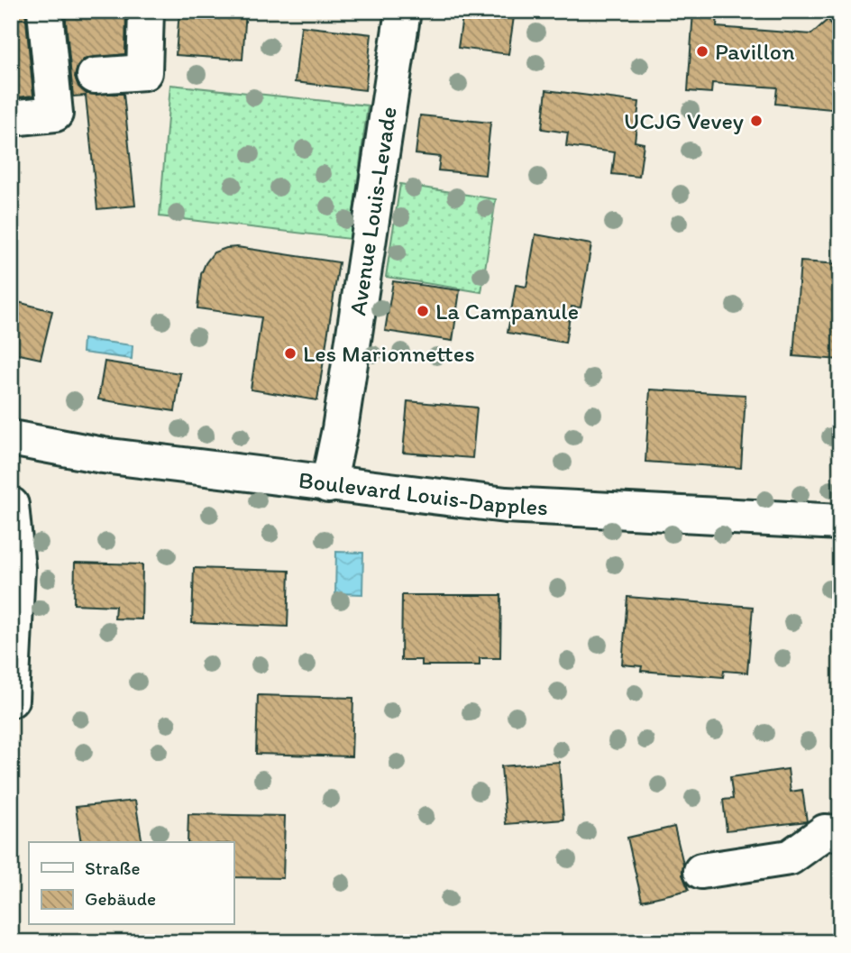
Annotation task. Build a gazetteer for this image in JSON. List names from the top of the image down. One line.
{"streets":{"street":["Avenue Louis-Levade","Boulevard Louis-Dapples"]},"crossings":[["Avenue Louis-Levade","Boulevard Louis-Dapples"]],"places":["Pavillon","UCJG Vevey","La Campanule","Les Marionnettes"],"legend":["Straße","Gebäude"]}
